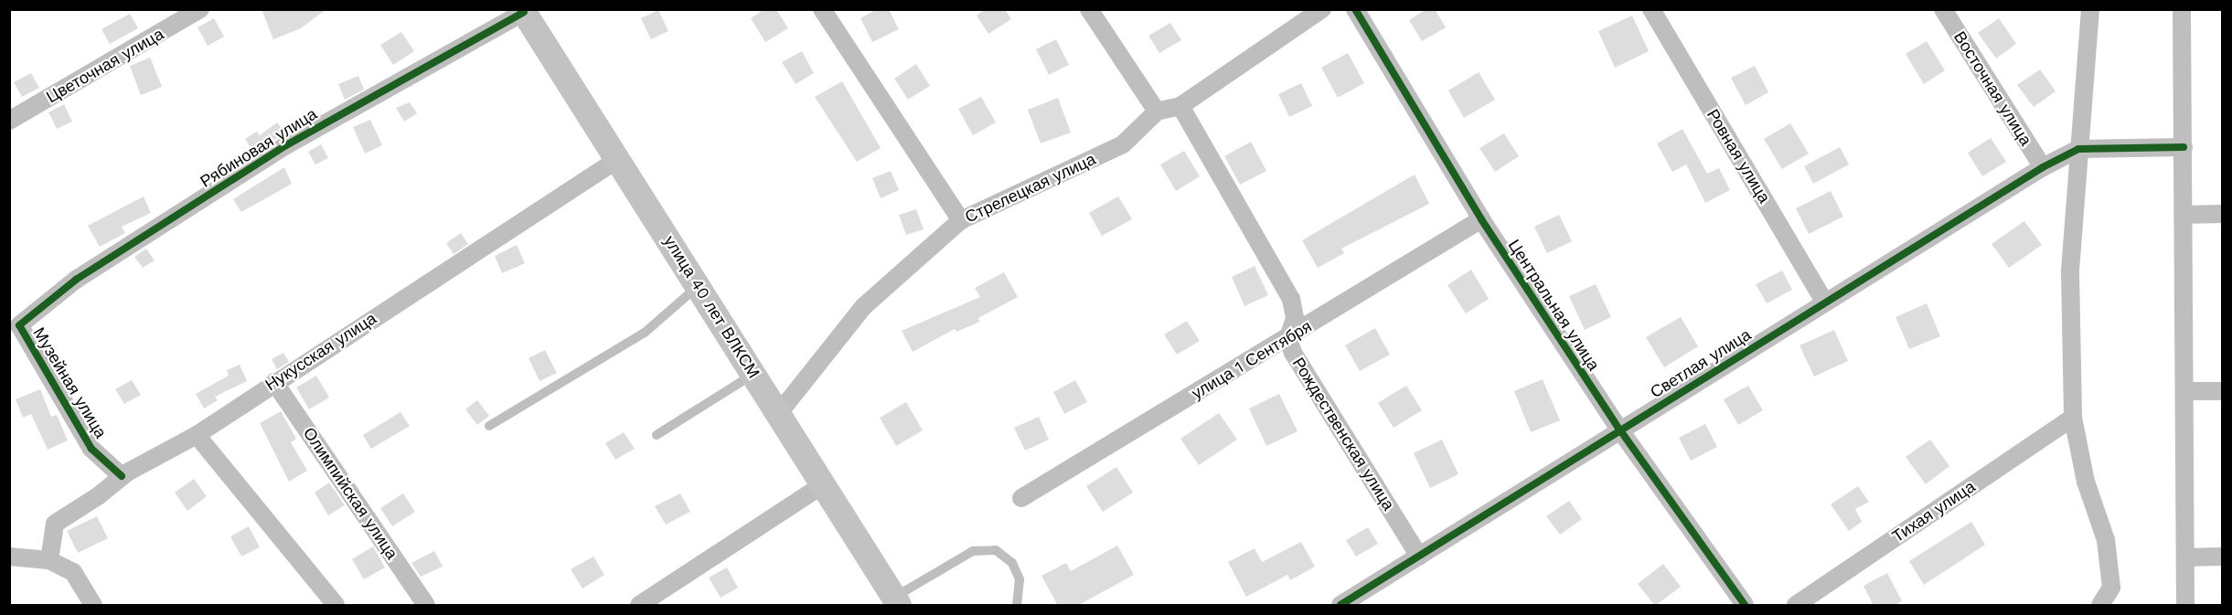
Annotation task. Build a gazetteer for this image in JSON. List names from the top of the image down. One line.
{"streets":{"street":["Цветочная улица","Восточная улица","Рябиновая улица","Ровная улица","Стрелецкая улица","Центральная улица","улица 40 лет ВЛКСМ","Нукусская улица","улица 1 Сентября","Светлая улица","Музейная улица","Рождественская улица","Олимпийская улица","Тихая улица"]},"crossings":[["Восточная улица","Светлая улица"],["Рябиновая улица","улица 40 лет ВЛКСМ"],["Рябиновая улица","Музейная улица"],["Ровная улица","Светлая улица"],["Стрелецкая улица","улица 40 лет ВЛКСМ"],["Центральная улица","улица 1 Сентября"],["Центральная улица","Светлая улица"],["улица 40 лет ВЛКСМ","Нукусская улица"],["Нукусская улица","Музейная улица"],["Нукусская улица","Олимпийская улица"],["улица 1 Сентября","Рождественская улица"],["Светлая улица","Рождественская улица"]]}
